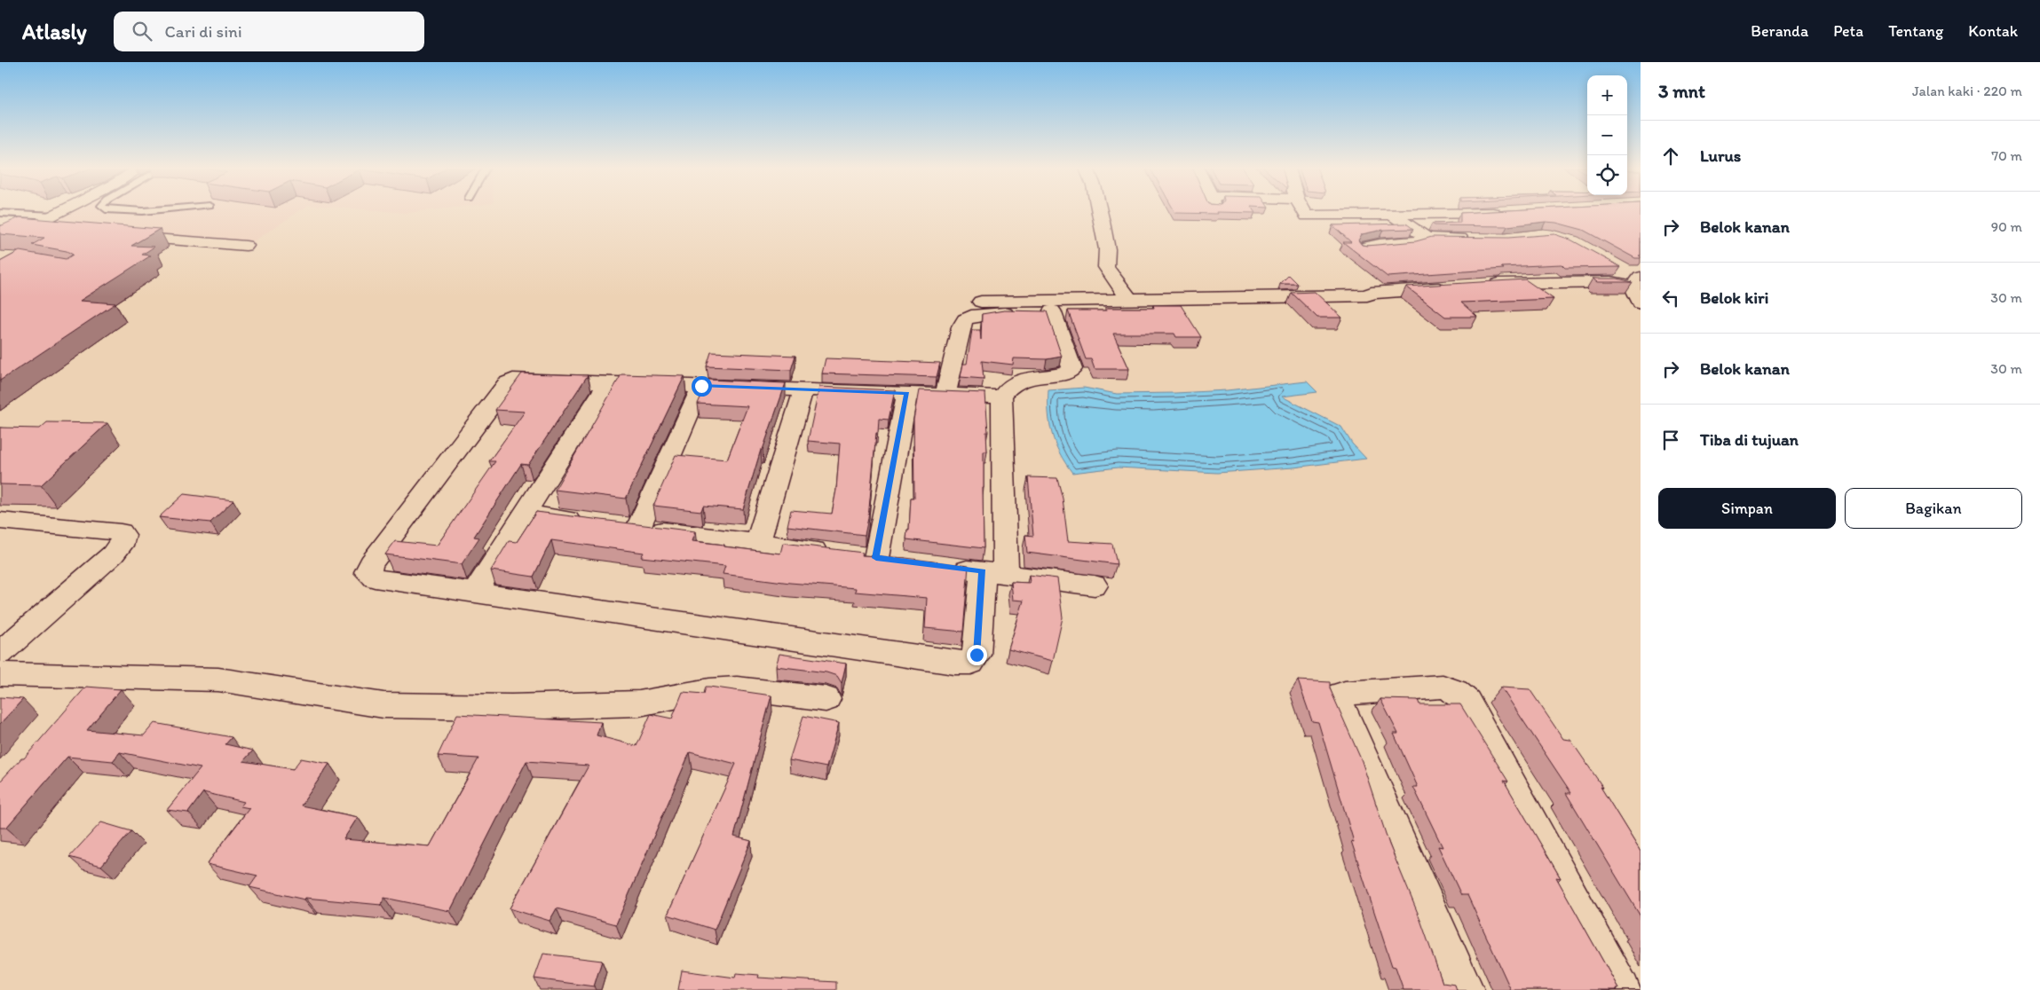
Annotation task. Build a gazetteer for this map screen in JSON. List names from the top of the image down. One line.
{"page":{"header":"Atlasly","search":"Cari di sini","nav":["Beranda","Peta","Tentang","Kontak"],"heading":["3 mnt","Jalan kaki · 220 m"],"map_buttons":["+","−"],"list":[["Lurus","70 m"],["Belok kanan","90 m"],["Belok kiri","30 m"],["Belok kanan","30 m"],"Tiba di tujuan"],"buttons":["Simpan","Bagikan"]}}
